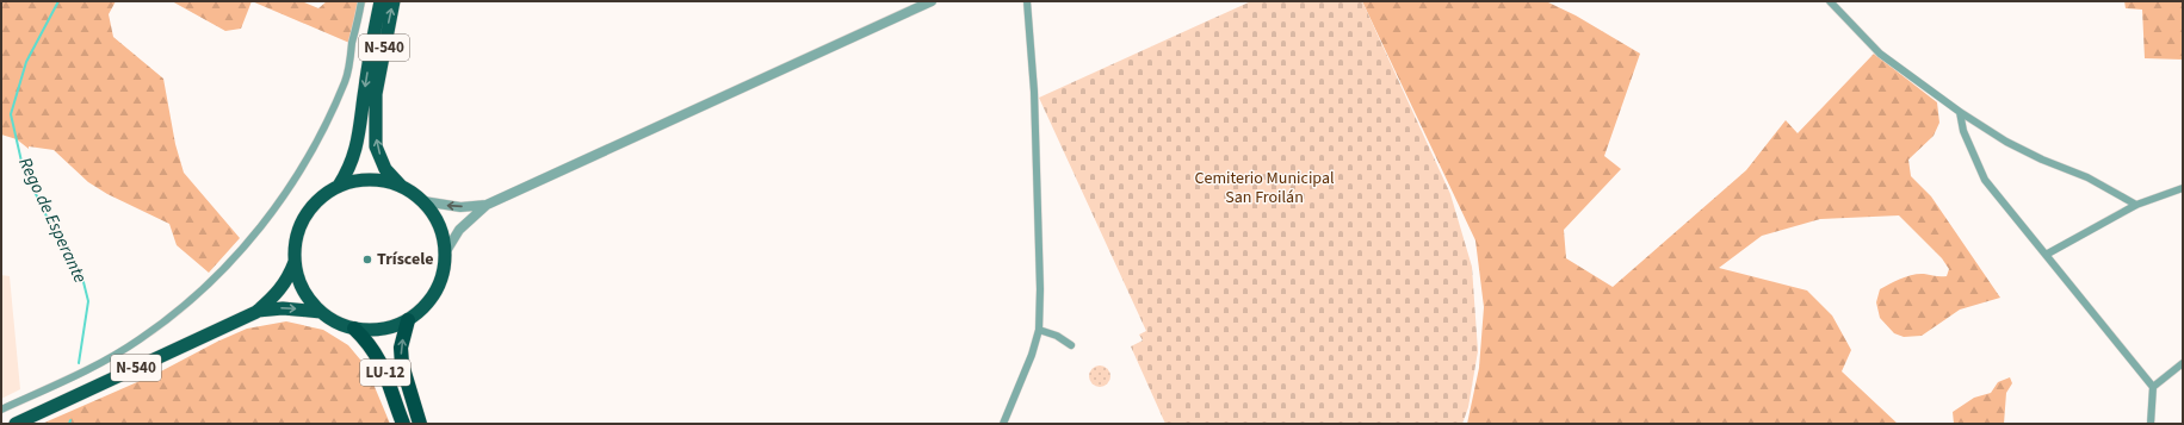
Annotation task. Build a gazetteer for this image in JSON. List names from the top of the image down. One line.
{"streets":{"highway":["N-540","LU-12"]},"crossings":[["N-540","LU-12"]],"water":["Rego de Esperante"],"parks":["Cemiterio Municipal San Froilán"],"places":["Tríscele"]}
